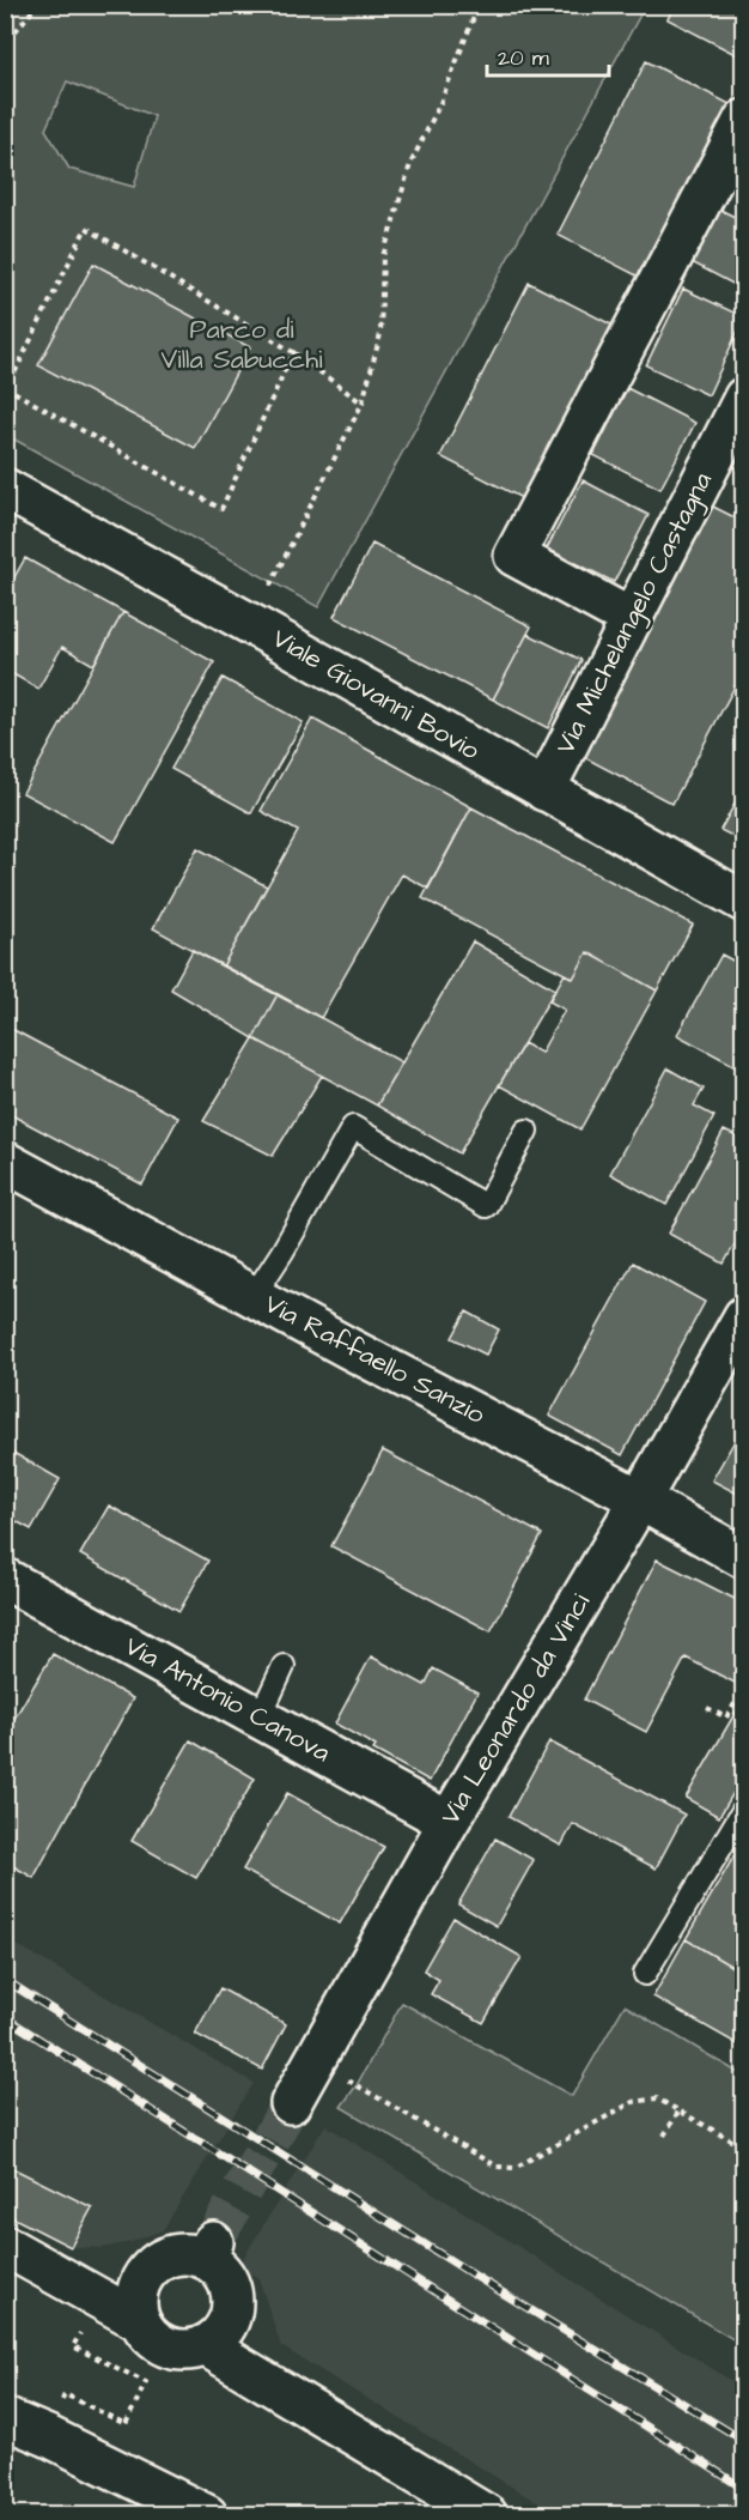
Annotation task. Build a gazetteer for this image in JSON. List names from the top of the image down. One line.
{"streets":{"street":["Via Michelangelo Castagna","Viale Giovanni Bovio","Via Raffaello Sanzio","Via Antonio Canova","Via Leonardo da Vinci"]},"crossings":[["Via Michelangelo Castagna","Viale Giovanni Bovio"],["Via Raffaello Sanzio","Via Leonardo da Vinci"],["Via Antonio Canova","Via Leonardo da Vinci"]],"parks":["Parco di Villa Sabucchi"],"scale_bar":"20 m"}
